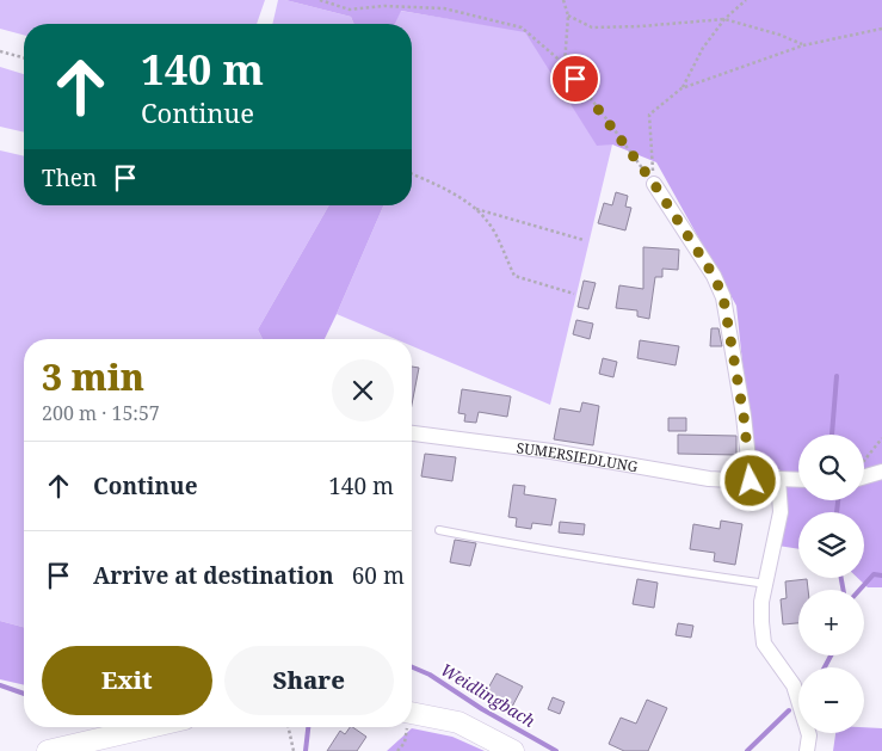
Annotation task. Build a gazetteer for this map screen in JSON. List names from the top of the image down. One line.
{"streets":{"street":["SUMERSIEDLUNG"]},"water":["Weidlingbach"],"page":{"turn":["140 m","Continue"],"then":"Then","heading":["3 min","200 m · 15:57"],"map_buttons":["+","−"],"list":[{"name":"Continue","value":"140 m"},{"name":"Arrive at destination","value":"60 m"}],"buttons":["Exit","Share"]}}
